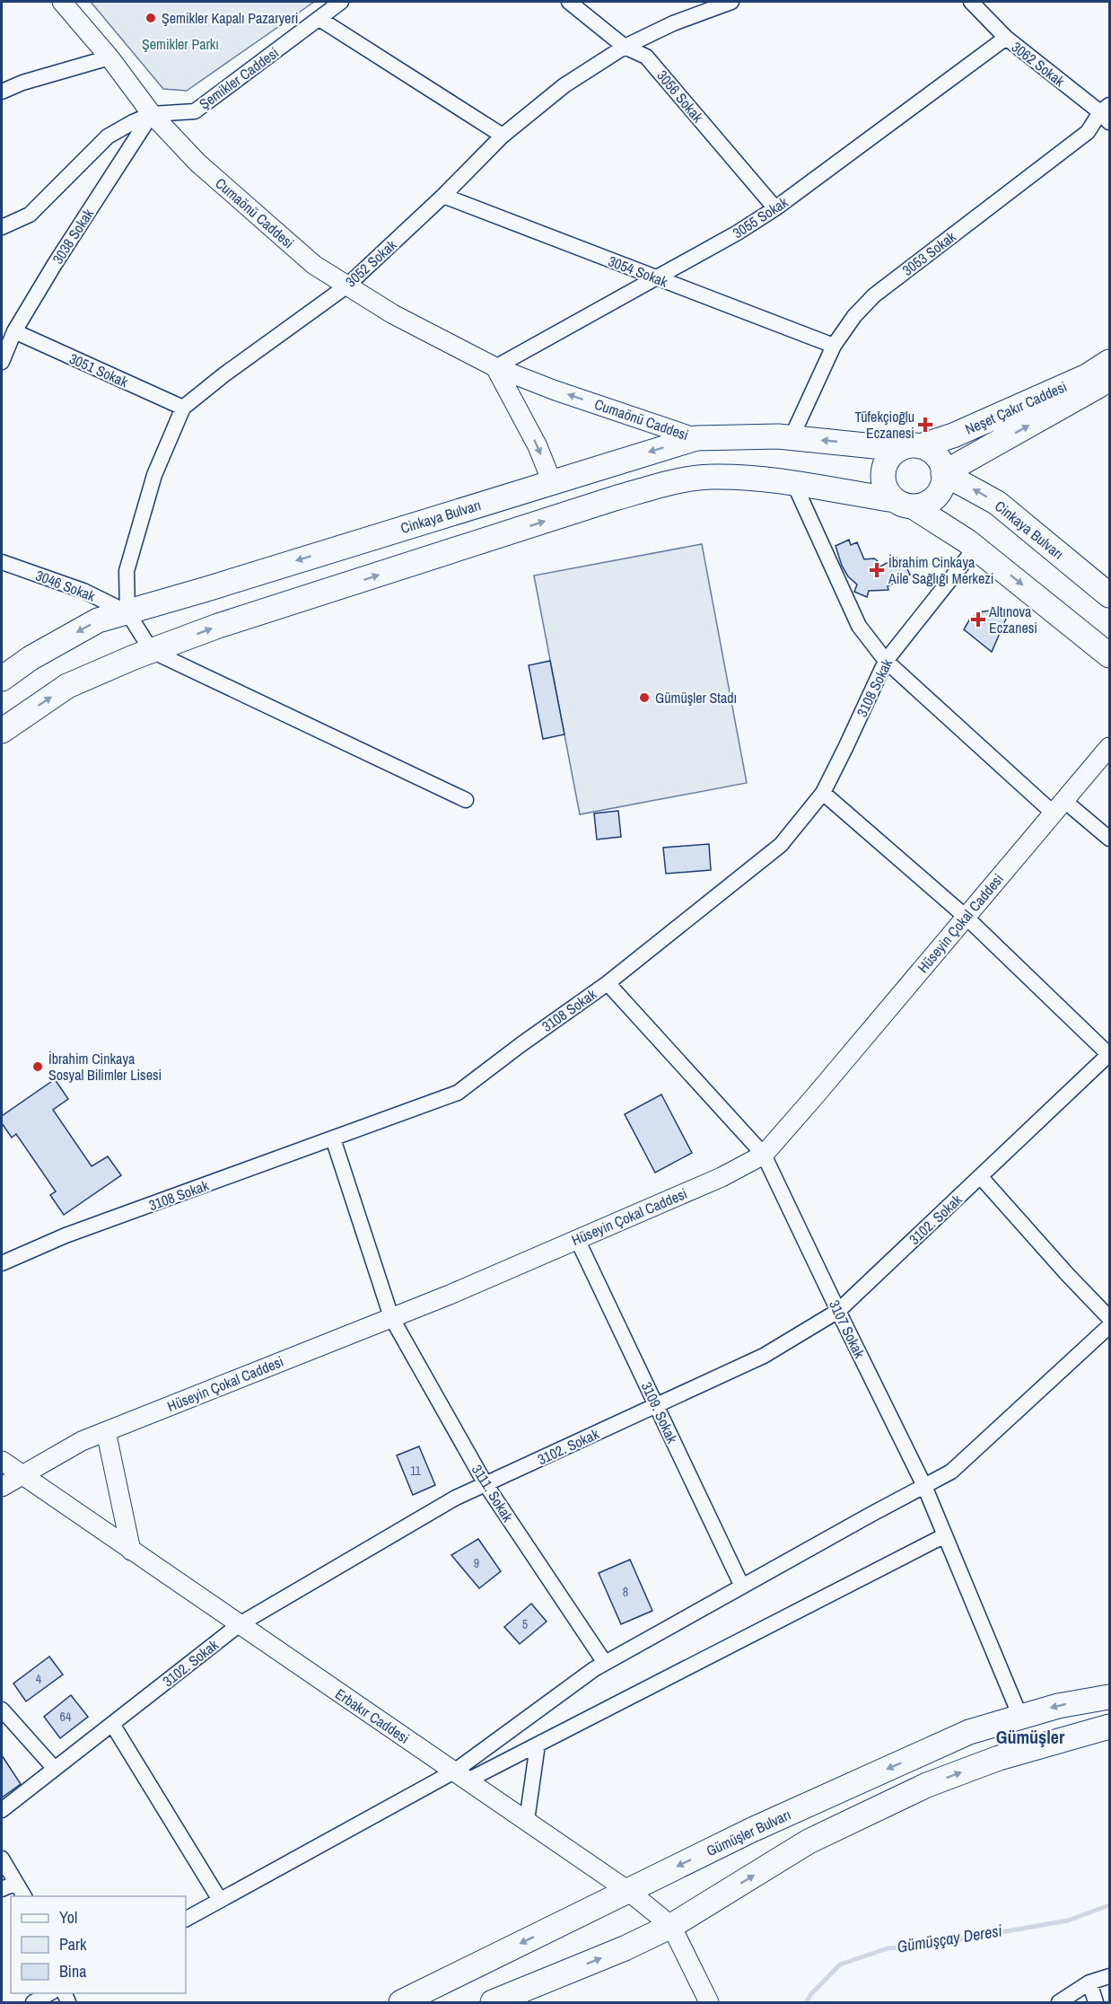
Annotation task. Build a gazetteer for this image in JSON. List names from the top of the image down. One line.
{"streets":{"main road":["Neşet Çakır Caddesi","Cinkaya Bulvarı","Gümüşler Bulvarı"],"street":["3062 Sokak","Şemikler Caddesi","3056 Sokak","Cumaönü Caddesi","3055 Sokak","3038 Sokak","3053 Sokak","3052 Sokak","3054 Sokak","3051 Sokak","3046 Sokak","3108 Sokak","Hüseyin Çokal Caddesi","3102. Sokak","3107 Sokak","3109. Sokak","3111. Sokak","Erbakır Caddesi"]},"crossings":[["3062 Sokak","3055 Sokak"],["3062 Sokak","3053 Sokak"],["Şemikler Caddesi","Cumaönü Caddesi"],["Şemikler Caddesi","3038 Sokak"],["3056 Sokak","3055 Sokak"],["3056 Sokak","3052 Sokak"],["Cumaönü Caddesi","3055 Sokak"],["Cumaönü Caddesi","3038 Sokak"],["Cumaönü Caddesi","3052 Sokak"],["Cumaönü Caddesi","Cinkaya Bulvarı"],["3055 Sokak","3054 Sokak"],["3038 Sokak","3051 Sokak"],["3053 Sokak","3054 Sokak"],["3053 Sokak","Cinkaya Bulvarı"],["3052 Sokak","3054 Sokak"],["3052 Sokak","3051 Sokak"],["3052 Sokak","Cinkaya Bulvarı"],["3052 Sokak","3046 Sokak"],["Neşet Çakır Caddesi","Cinkaya Bulvarı"],["Cinkaya Bulvarı","3046 Sokak"],["3108 Sokak","3107 Sokak"],["3108 Sokak","3111. Sokak"],["Hüseyin Çokal Caddesi","3107 Sokak"],["Hüseyin Çokal Caddesi","3109. Sokak"],["Hüseyin Çokal Caddesi","3111. Sokak"],["Hüseyin Çokal Caddesi","Erbakır Caddesi"],["3102. Sokak","3107 Sokak"],["3102. Sokak","3109. Sokak"],["3102. Sokak","3111. Sokak"],["3102. Sokak","Erbakır Caddesi"],["3107 Sokak","Gümüşler Bulvarı"],["Erbakır Caddesi","Gümüşler Bulvarı"]],"districts":["Gümüşler"],"water":["Gümüşçay Deresi"],"parks":["Şemikler Parkı"],"places":{"other":["Şemikler Kapalı Pazaryeri","Gümüşler Stadı","İbrahim Cinkaya Sosyal Bilimler Lisesi"],"health":["Tüfekçioğlu Eczanesi","İbrahim Cinkaya Aile Sağlığı Merkezi","Altınova Eczanesi"]},"house_numbers":["11","9","8","5","4","64"],"legend":["Yol","Park","Bina"]}
